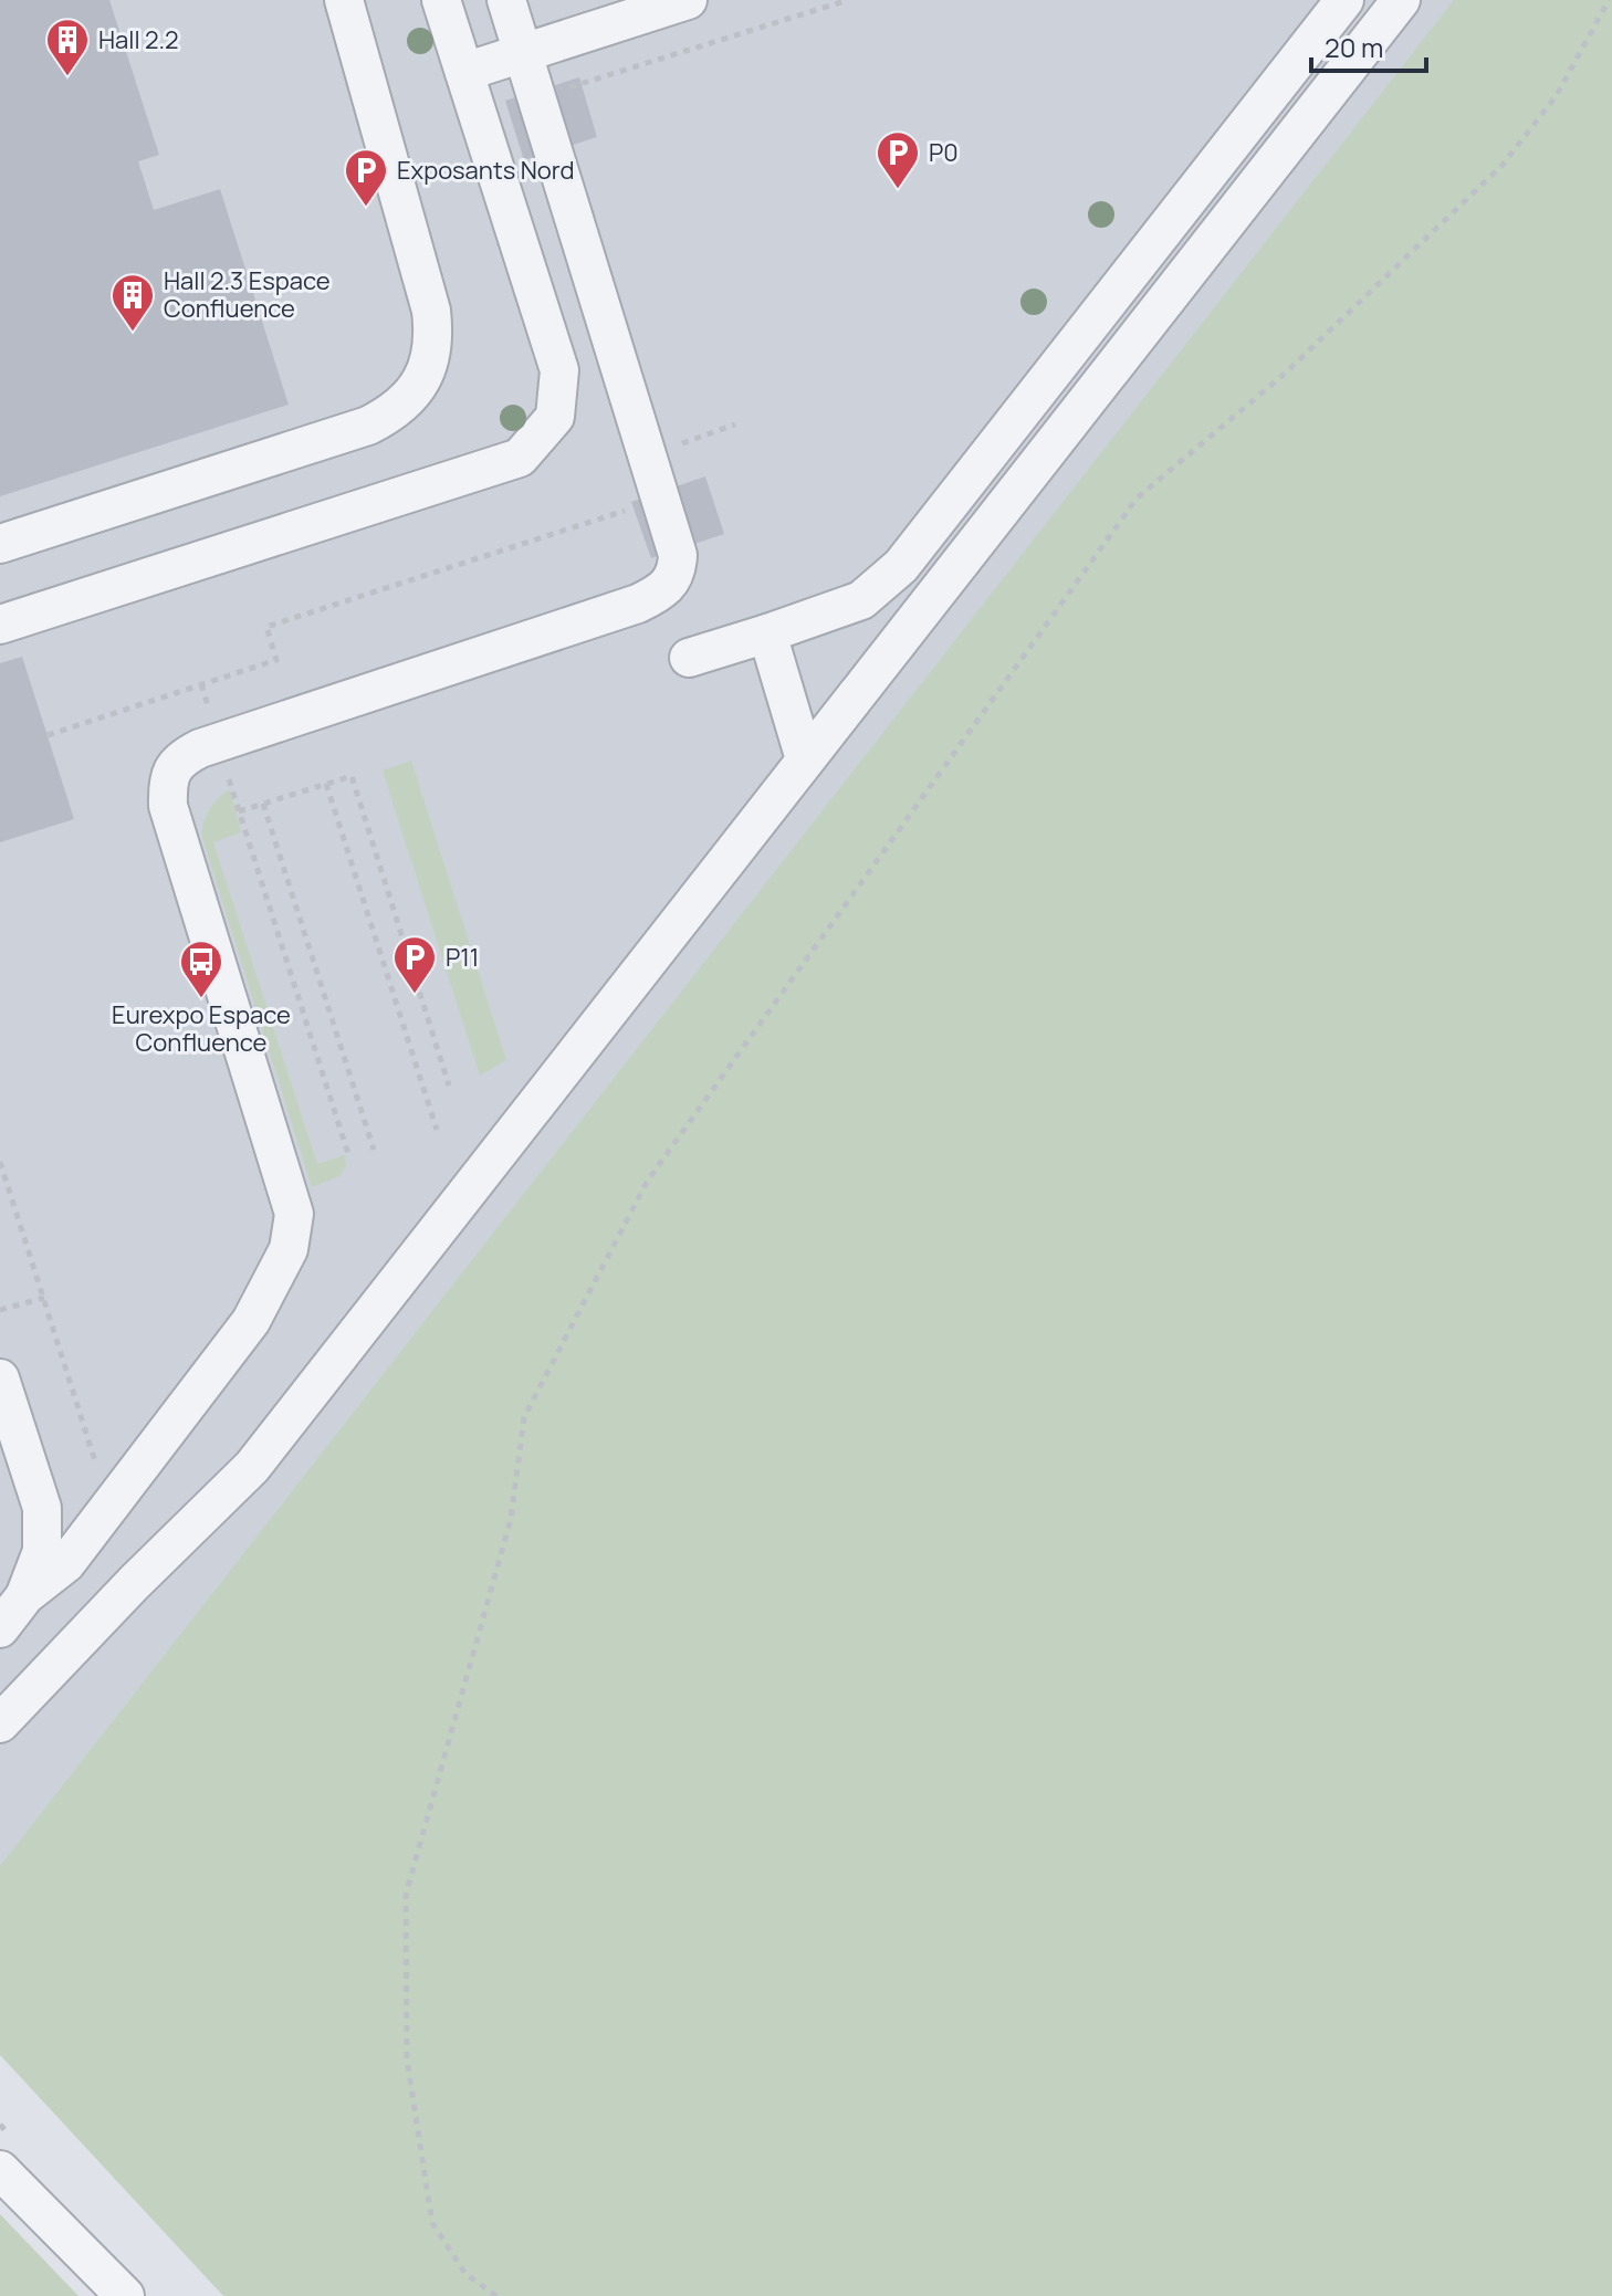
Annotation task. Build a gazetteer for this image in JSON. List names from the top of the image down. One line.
{"places":{"building":["Hall 2.2","Hall 2.3 Espace Confluence"],"parking":["P0","Exposants Nord","P11"],"bus stop":["Eurexpo Espace Confluence"]},"scale_bar":"20 m"}
